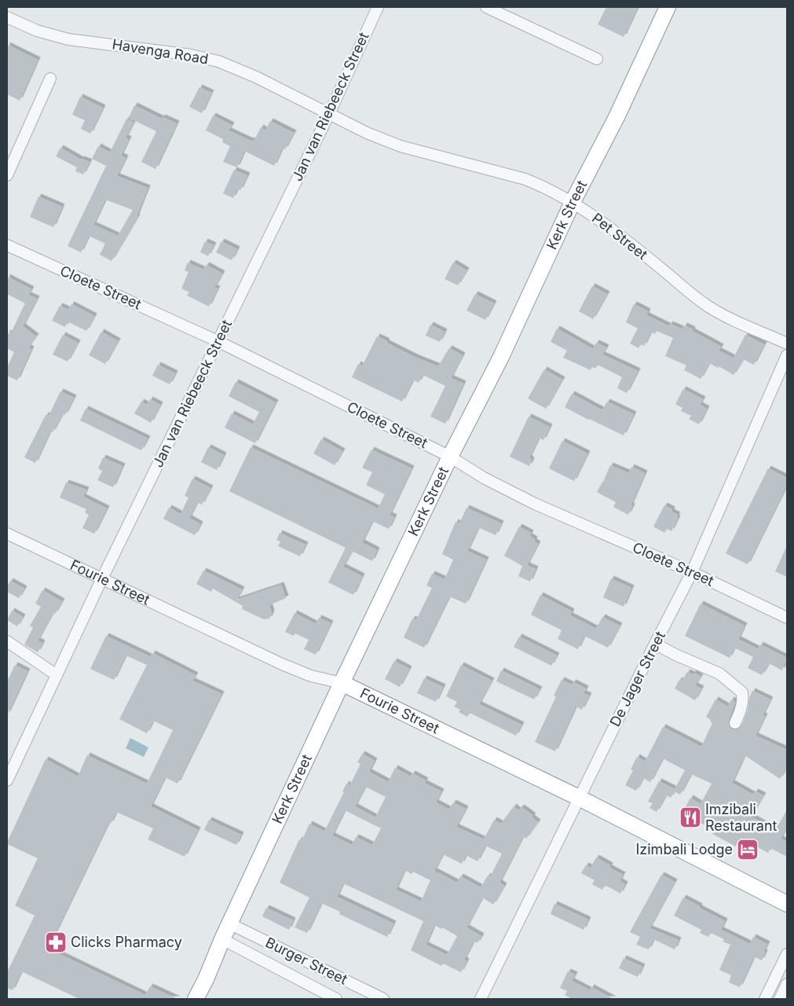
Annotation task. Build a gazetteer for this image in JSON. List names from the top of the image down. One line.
{"streets":{"highway":["Kerk Street","Fourie Street"],"street":["Havenga Road","Jan van Riebeeck Street","Pet Street","Cloete Street","De Jager Street","Burger Street"]},"crossings":[["Havenga Road","Jan van Riebeeck Street"],["Havenga Road","Pet Street"],["Jan van Riebeeck Street","Pet Street"],["Jan van Riebeeck Street","Cloete Street"],["Jan van Riebeeck Street","Fourie Street"],["Kerk Street","Pet Street"],["Kerk Street","Cloete Street"],["Kerk Street","Fourie Street"],["Kerk Street","Burger Street"],["Cloete Street","De Jager Street"],["Fourie Street","De Jager Street"]],"places":{"restaurant":["Imzibali Restaurant"],"hotel":["Izimbali Lodge"],"pharmacy":["Clicks Pharmacy"]}}
